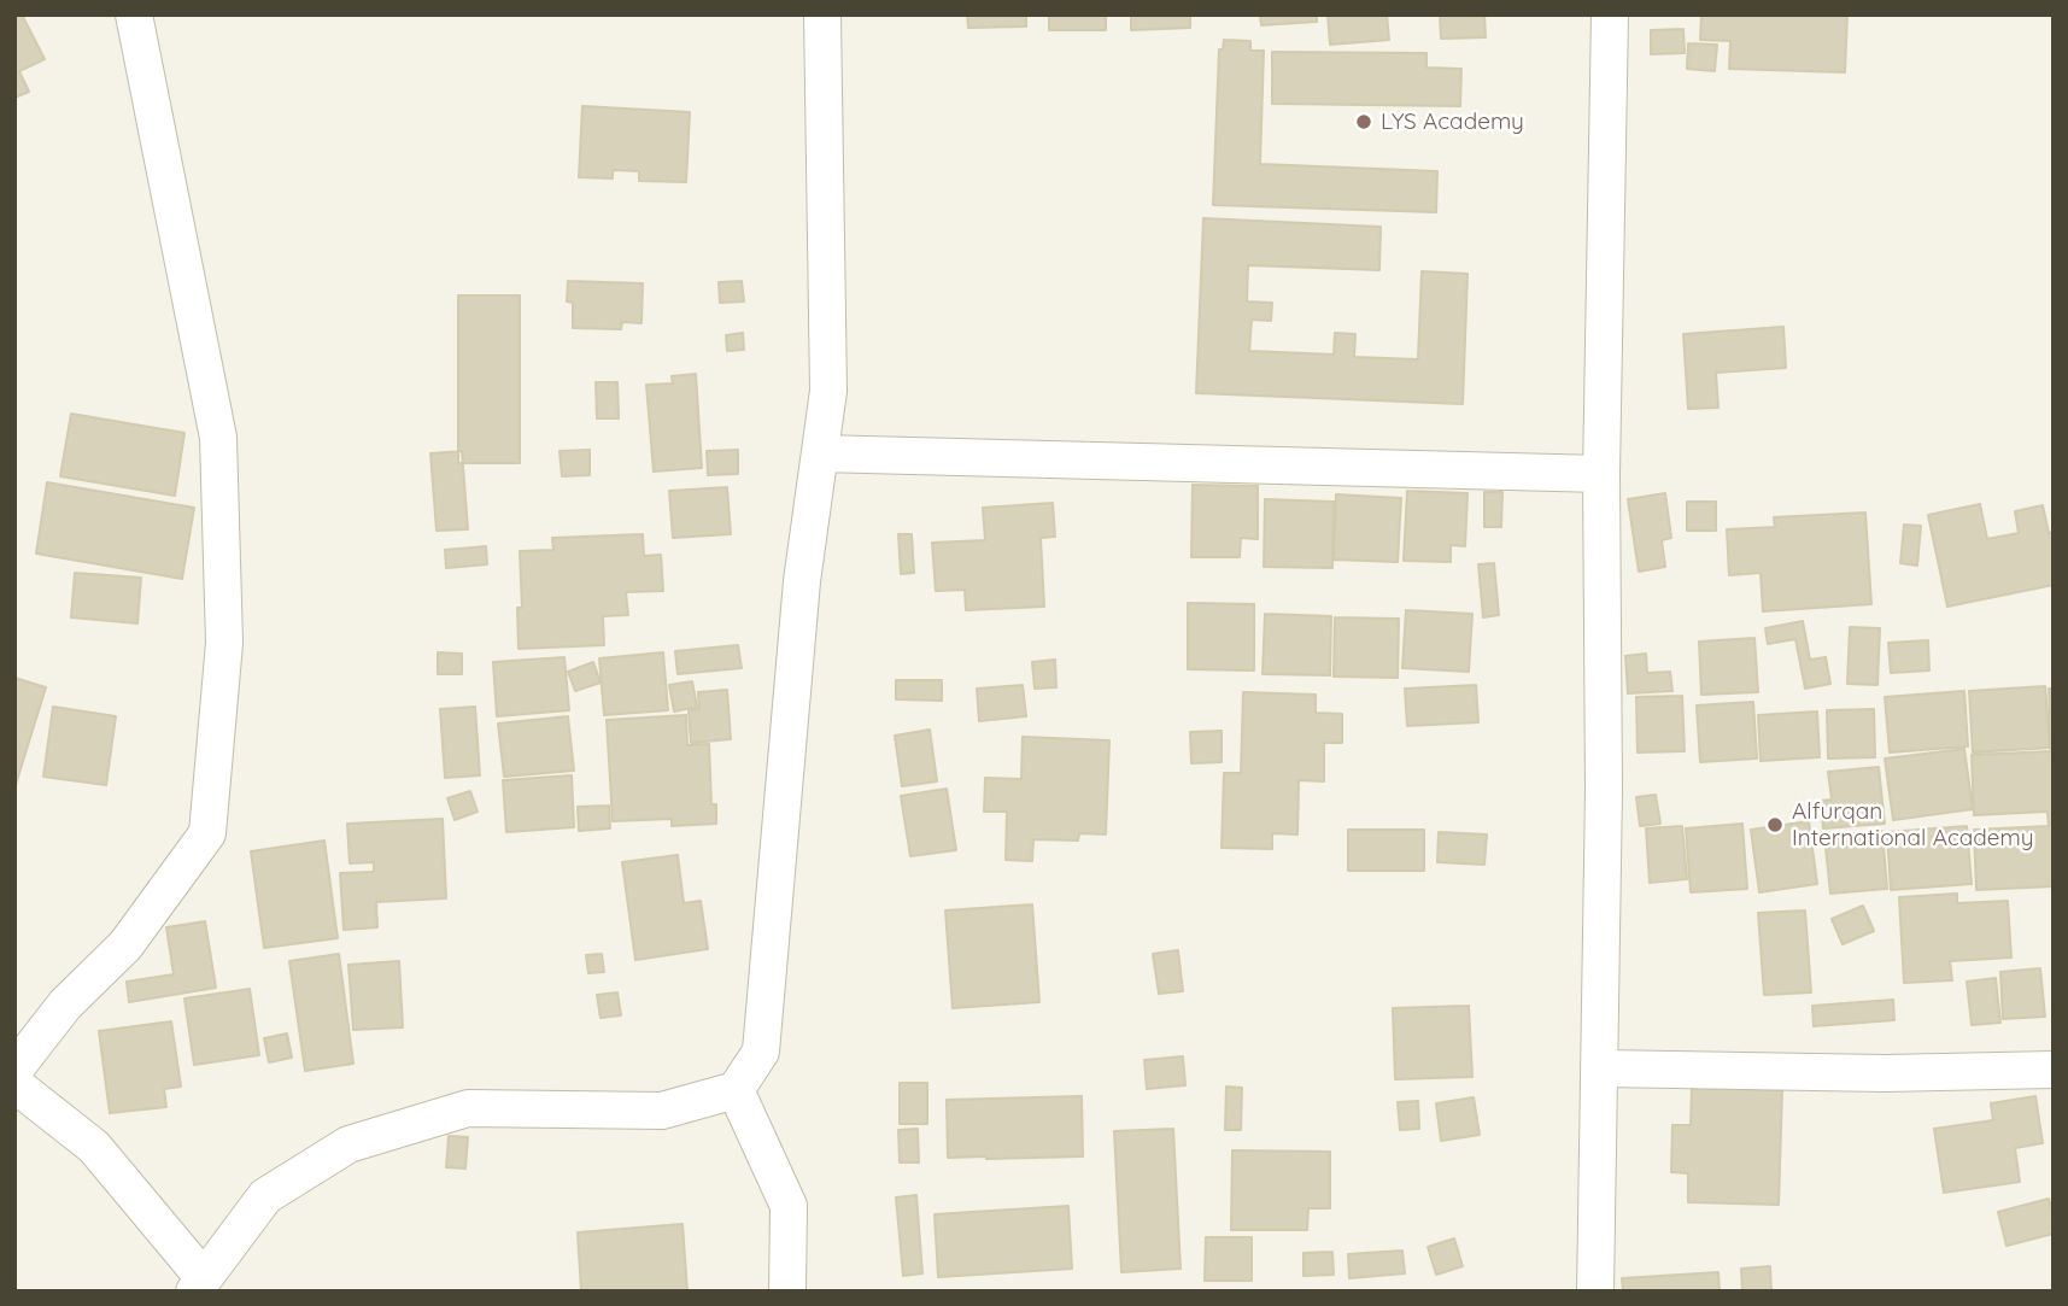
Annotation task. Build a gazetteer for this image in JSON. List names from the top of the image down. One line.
{"places":["LYS Academy","Alfurqan International Academy"]}
